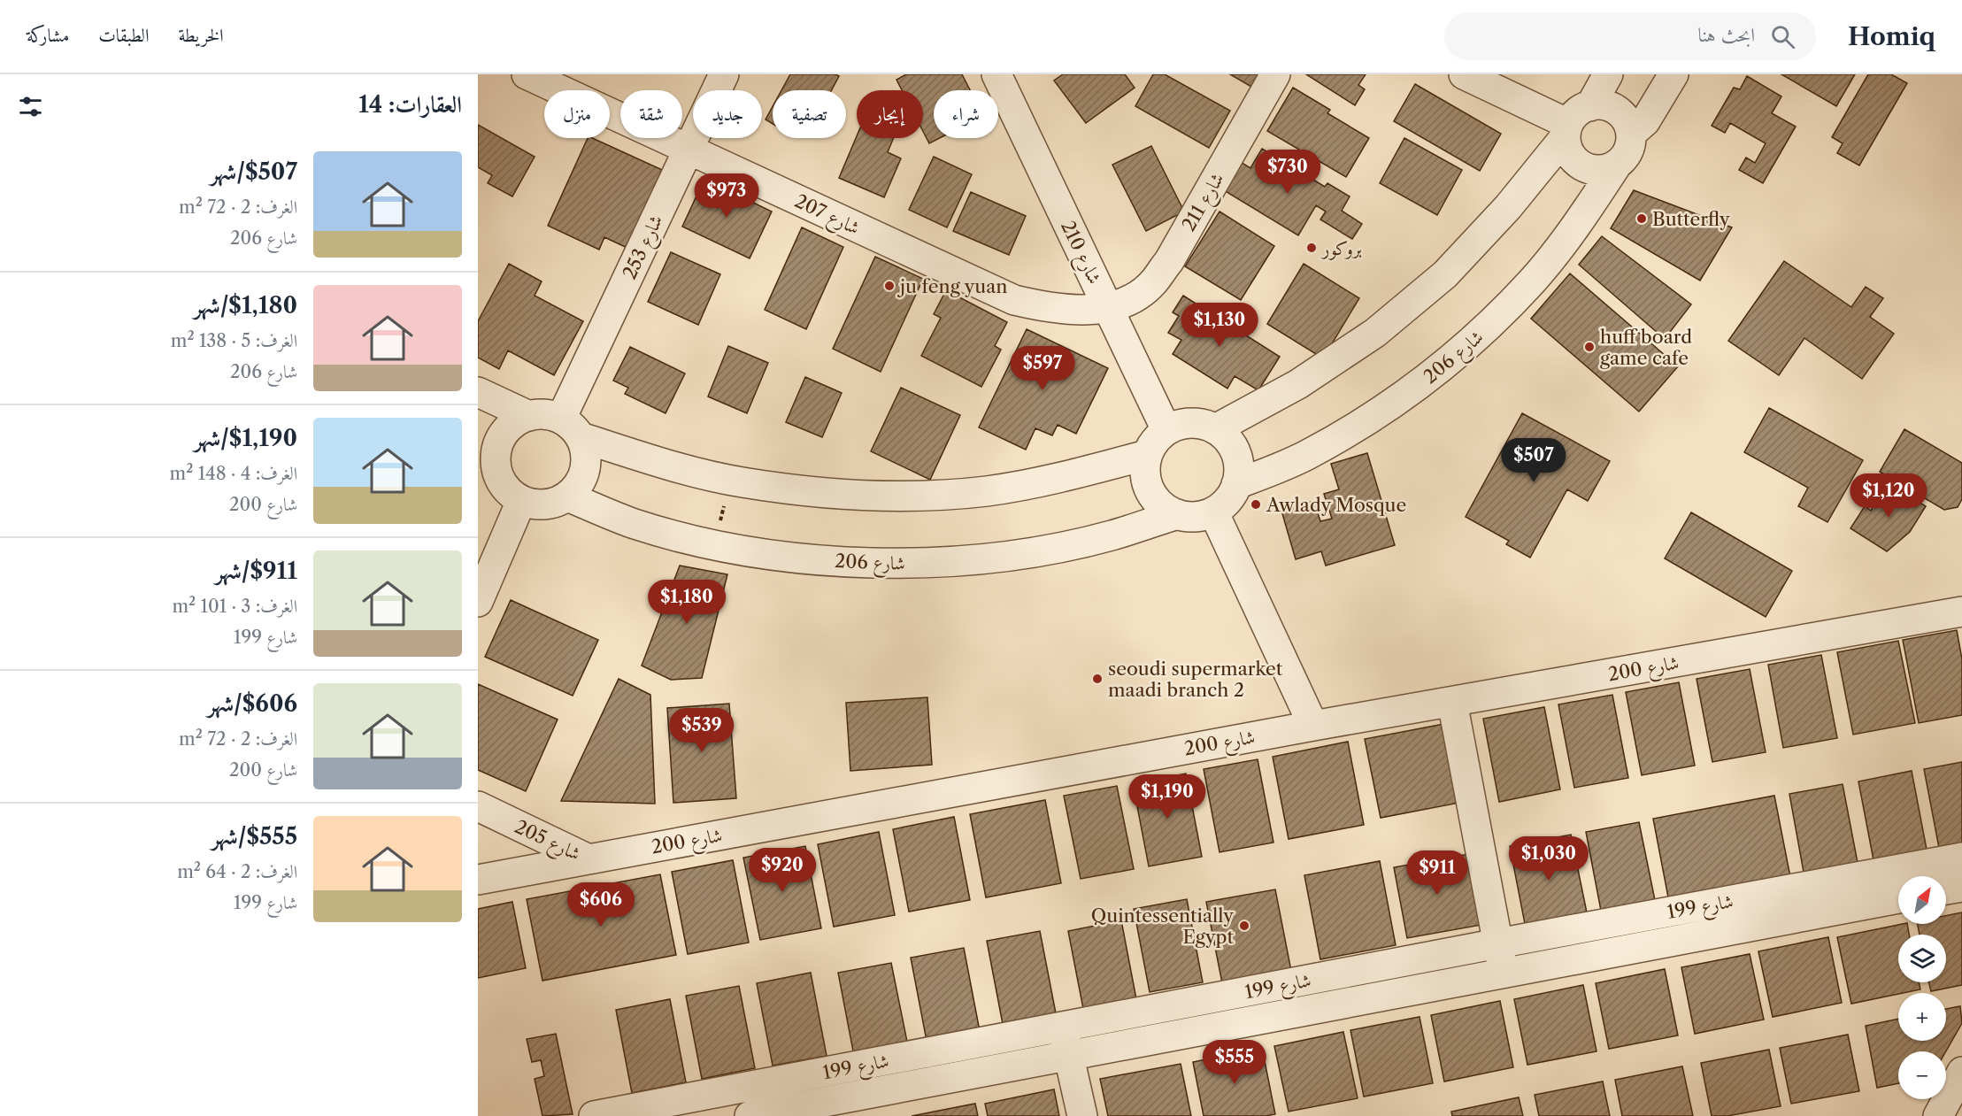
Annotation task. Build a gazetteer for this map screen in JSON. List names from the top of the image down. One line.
{"streets":{"street":["شارع 211","شارع 207","شارع 253","شارع 210","شارع 206","شارع 200","شارع 205","شارع 199"]},"crossings":[["شارع 211","شارع 207"],["شارع 211","شارع 210"],["شارع 207","شارع 253"],["شارع 207","شارع 210"],["شارع 253","شارع 206"],["شارع 210","شارع 206"],["شارع 200","شارع 205"]],"places":["Butterfly","بروكور","ju feng yuan","huff board game cafe","Awlady Mosque","seoudi supermarket maadi branch 2","Quintessentially Egypt"],"north":"top right","page":{"header":"Homiq","search":"ابحث هنا","nav":["الخريطة","الطبقات","مشاركة"],"heading":"العقارات: 14","chip":["شراء","إيجار","تصفية","جديد","شقة","منزل"],"list":[{"name":"$507/شهر","note":"الغرف: 2 · 72 m² · شارع 206"},{"name":"$1,180/شهر","note":"الغرف: 5 · 138 m² · شارع 206"},{"name":"$1,190/شهر","note":"الغرف: 4 · 148 m² · شارع 200"},{"name":"$911/شهر","note":"الغرف: 3 · 101 m² · شارع 199"},{"name":"$606/شهر","note":"الغرف: 2 · 72 m² · شارع 200"},{"name":"$555/شهر","note":"الغرف: 2 · 64 m² · شارع 199"}],"price":["$730","$973","$1,130","$597","$507","$1,120","$1,180","$539","$1,190","$1,030","$920","$911","$606","$555"],"map_buttons":["+","−"]}}
